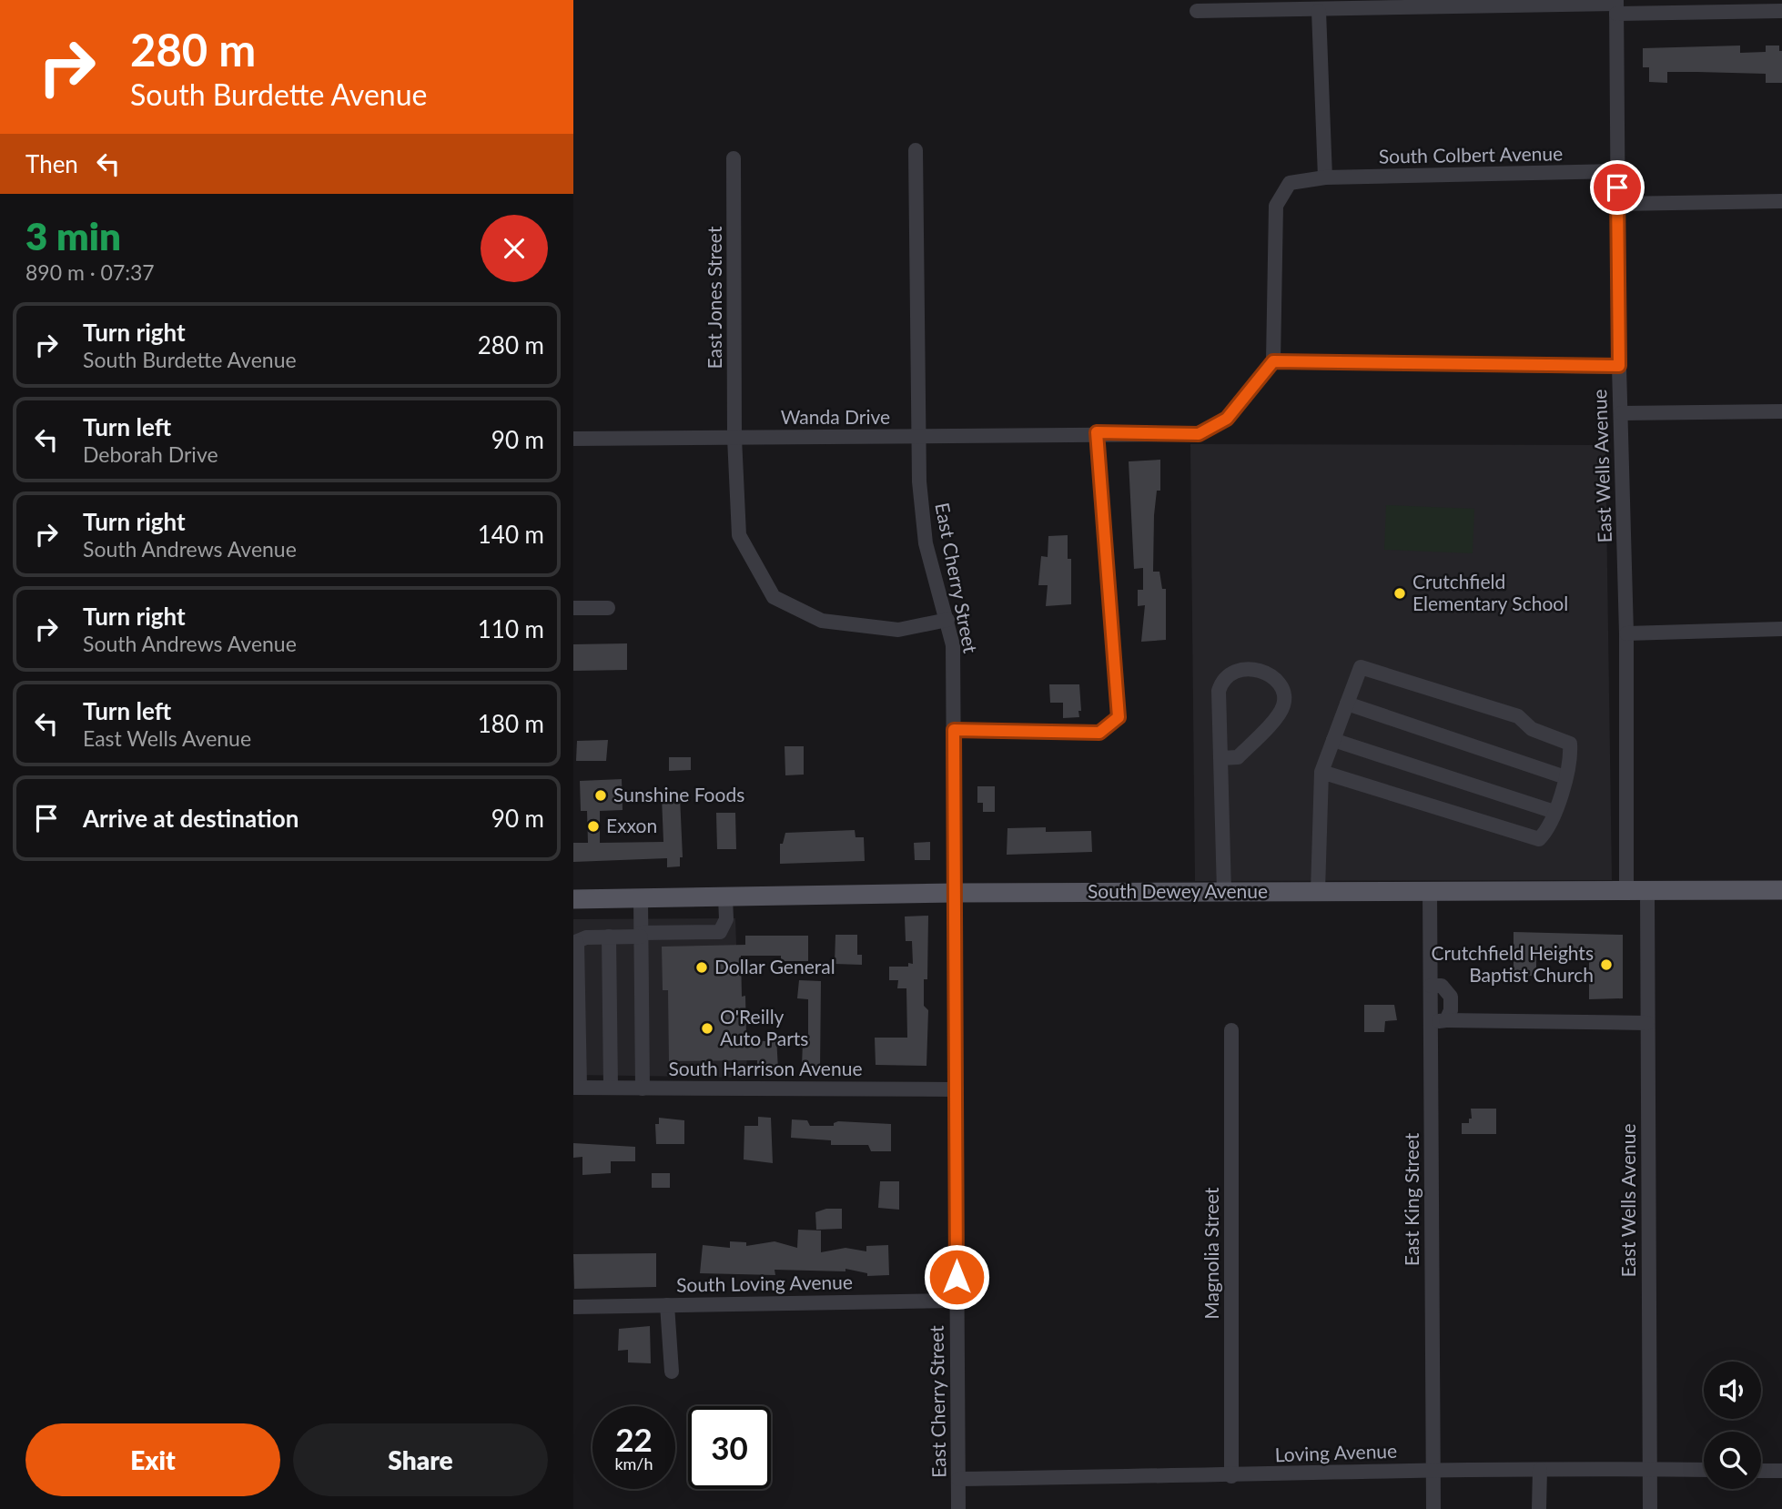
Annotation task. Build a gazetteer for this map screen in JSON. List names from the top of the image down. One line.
{"streets":{"main road":["South Dewey Avenue"],"street":["South Colbert Avenue","East Jones Street","Wanda Drive","East Wells Avenue","East Cherry Street","South Harrison Avenue","East King Street","Magnolia Street","South Loving Avenue","Loving Avenue"]},"crossings":[["South Colbert Avenue","Wanda Drive"],["South Colbert Avenue","East Wells Avenue"],["East Jones Street","Wanda Drive"],["East Jones Street","East Cherry Street"],["Wanda Drive","East Cherry Street"],["East Wells Avenue","South Dewey Avenue"],["East Wells Avenue","Loving Avenue"],["East Cherry Street","South Dewey Avenue"],["East Cherry Street","South Harrison Avenue"],["East Cherry Street","South Loving Avenue"],["East Cherry Street","Loving Avenue"],["South Dewey Avenue","East King Street"],["East King Street","Loving Avenue"],["Magnolia Street","Loving Avenue"]],"places":["Crutchfield Elementary School","Sunshine Foods","Exxon","Crutchfield Heights Baptist Church","Dollar General","O'Reilly Auto Parts"],"page":{"turn":["280 m","South Burdette Avenue"],"then":"Then","heading":["3 min","890 m · 07:37"],"list":[{"name":"Turn right","note":"South Burdette Avenue","value":"280 m"},{"name":"Turn left","note":"Deborah Drive","value":"90 m"},{"name":"Turn right","note":"South Andrews Avenue","value":"140 m"},{"name":"Turn right","note":"South Andrews Avenue","value":"110 m"},{"name":"Turn left","note":"East Wells Avenue","value":"180 m"},{"name":"Arrive at destination","value":"90 m"}],"speed":"22 km/h","limit":"30","buttons":["Exit","Share"]}}
